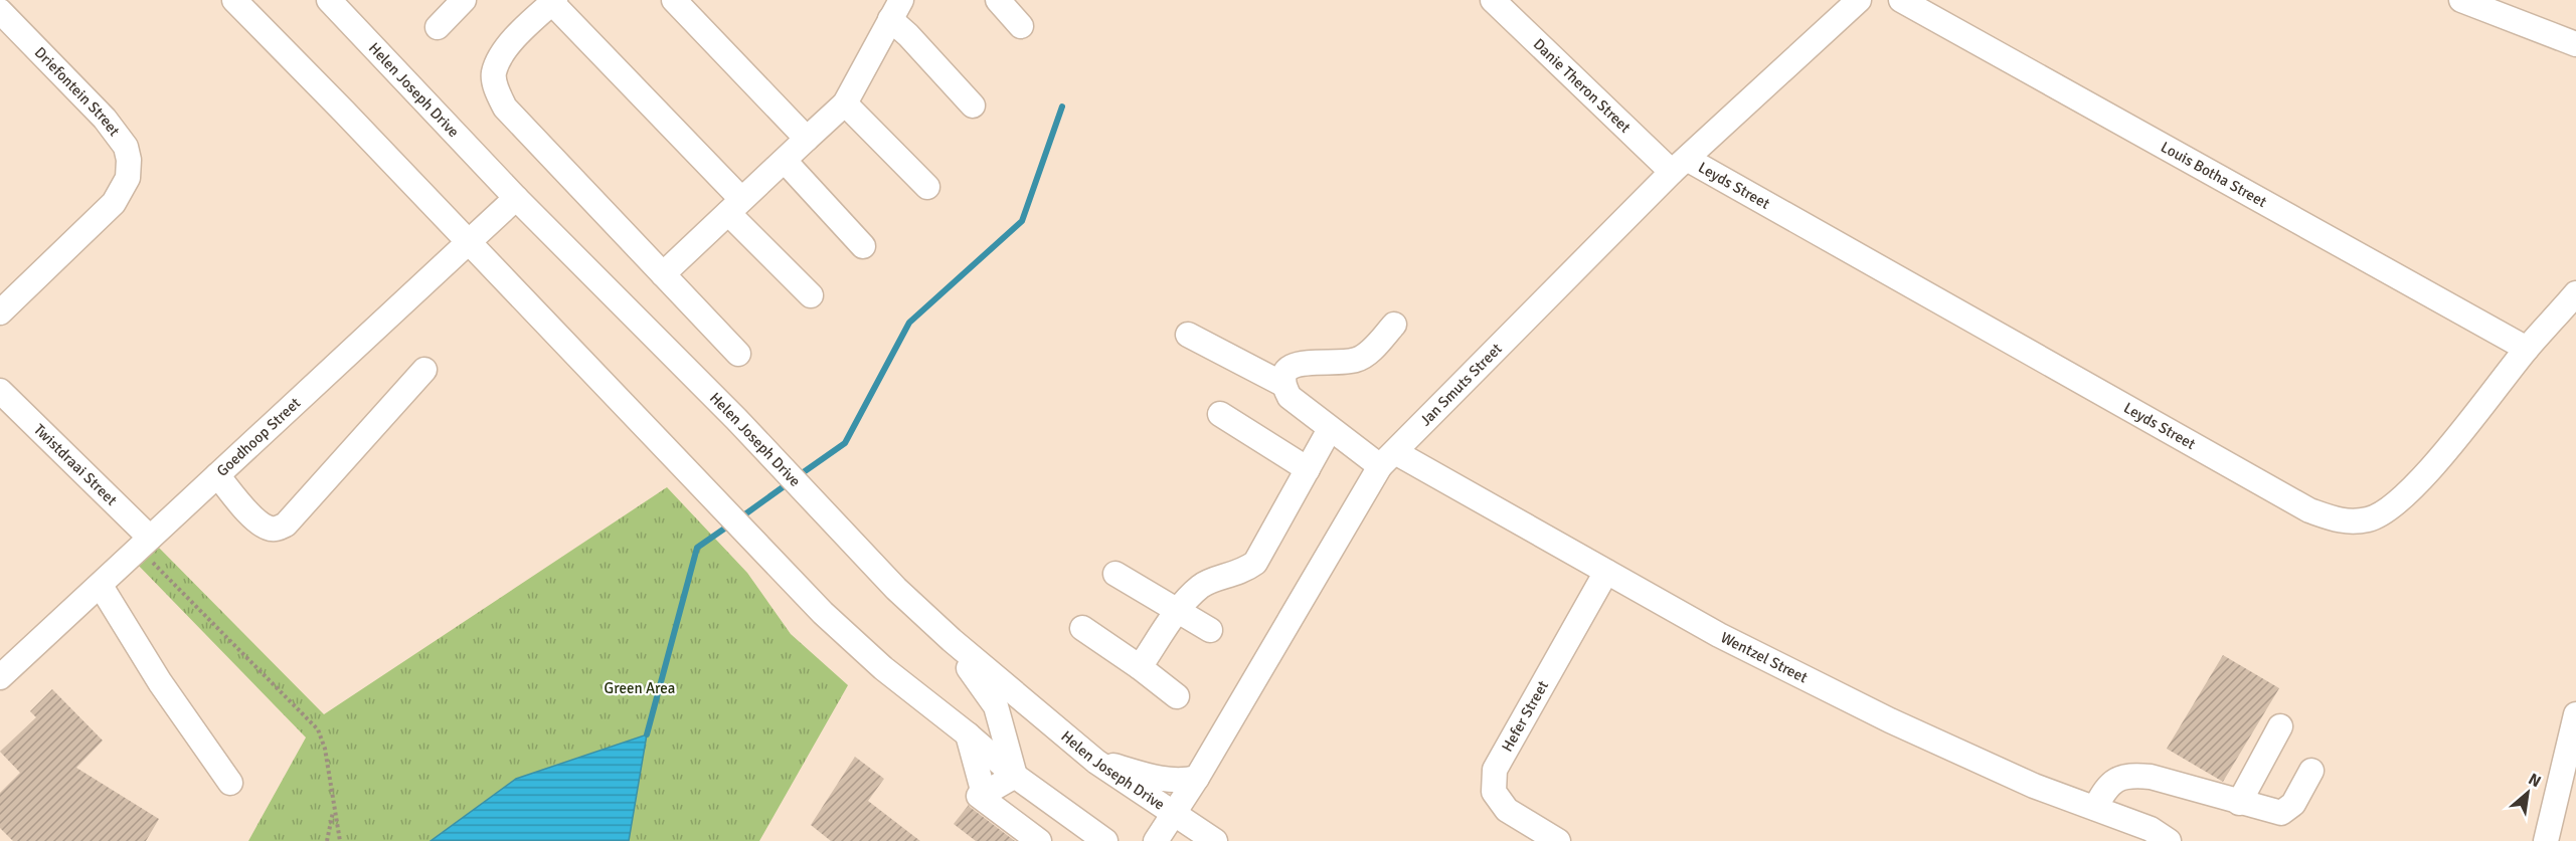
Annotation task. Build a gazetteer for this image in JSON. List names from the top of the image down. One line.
{"streets":{"street":["Danie Theron Street","Helen Joseph Drive","Driefontein Street","Louis Botha Street","Leyds Street","Jan Smuts Street","Goedhoop Street","Twistdraai Street","Wentzel Street","Hefer Street"]},"crossings":[["Danie Theron Street","Leyds Street"],["Danie Theron Street","Jan Smuts Street"],["Helen Joseph Drive","Jan Smuts Street"],["Helen Joseph Drive","Goedhoop Street"],["Louis Botha Street","Leyds Street"],["Leyds Street","Jan Smuts Street"],["Jan Smuts Street","Wentzel Street"],["Goedhoop Street","Twistdraai Street"],["Wentzel Street","Hefer Street"]],"parks":["Green Area"],"north":"top right"}
